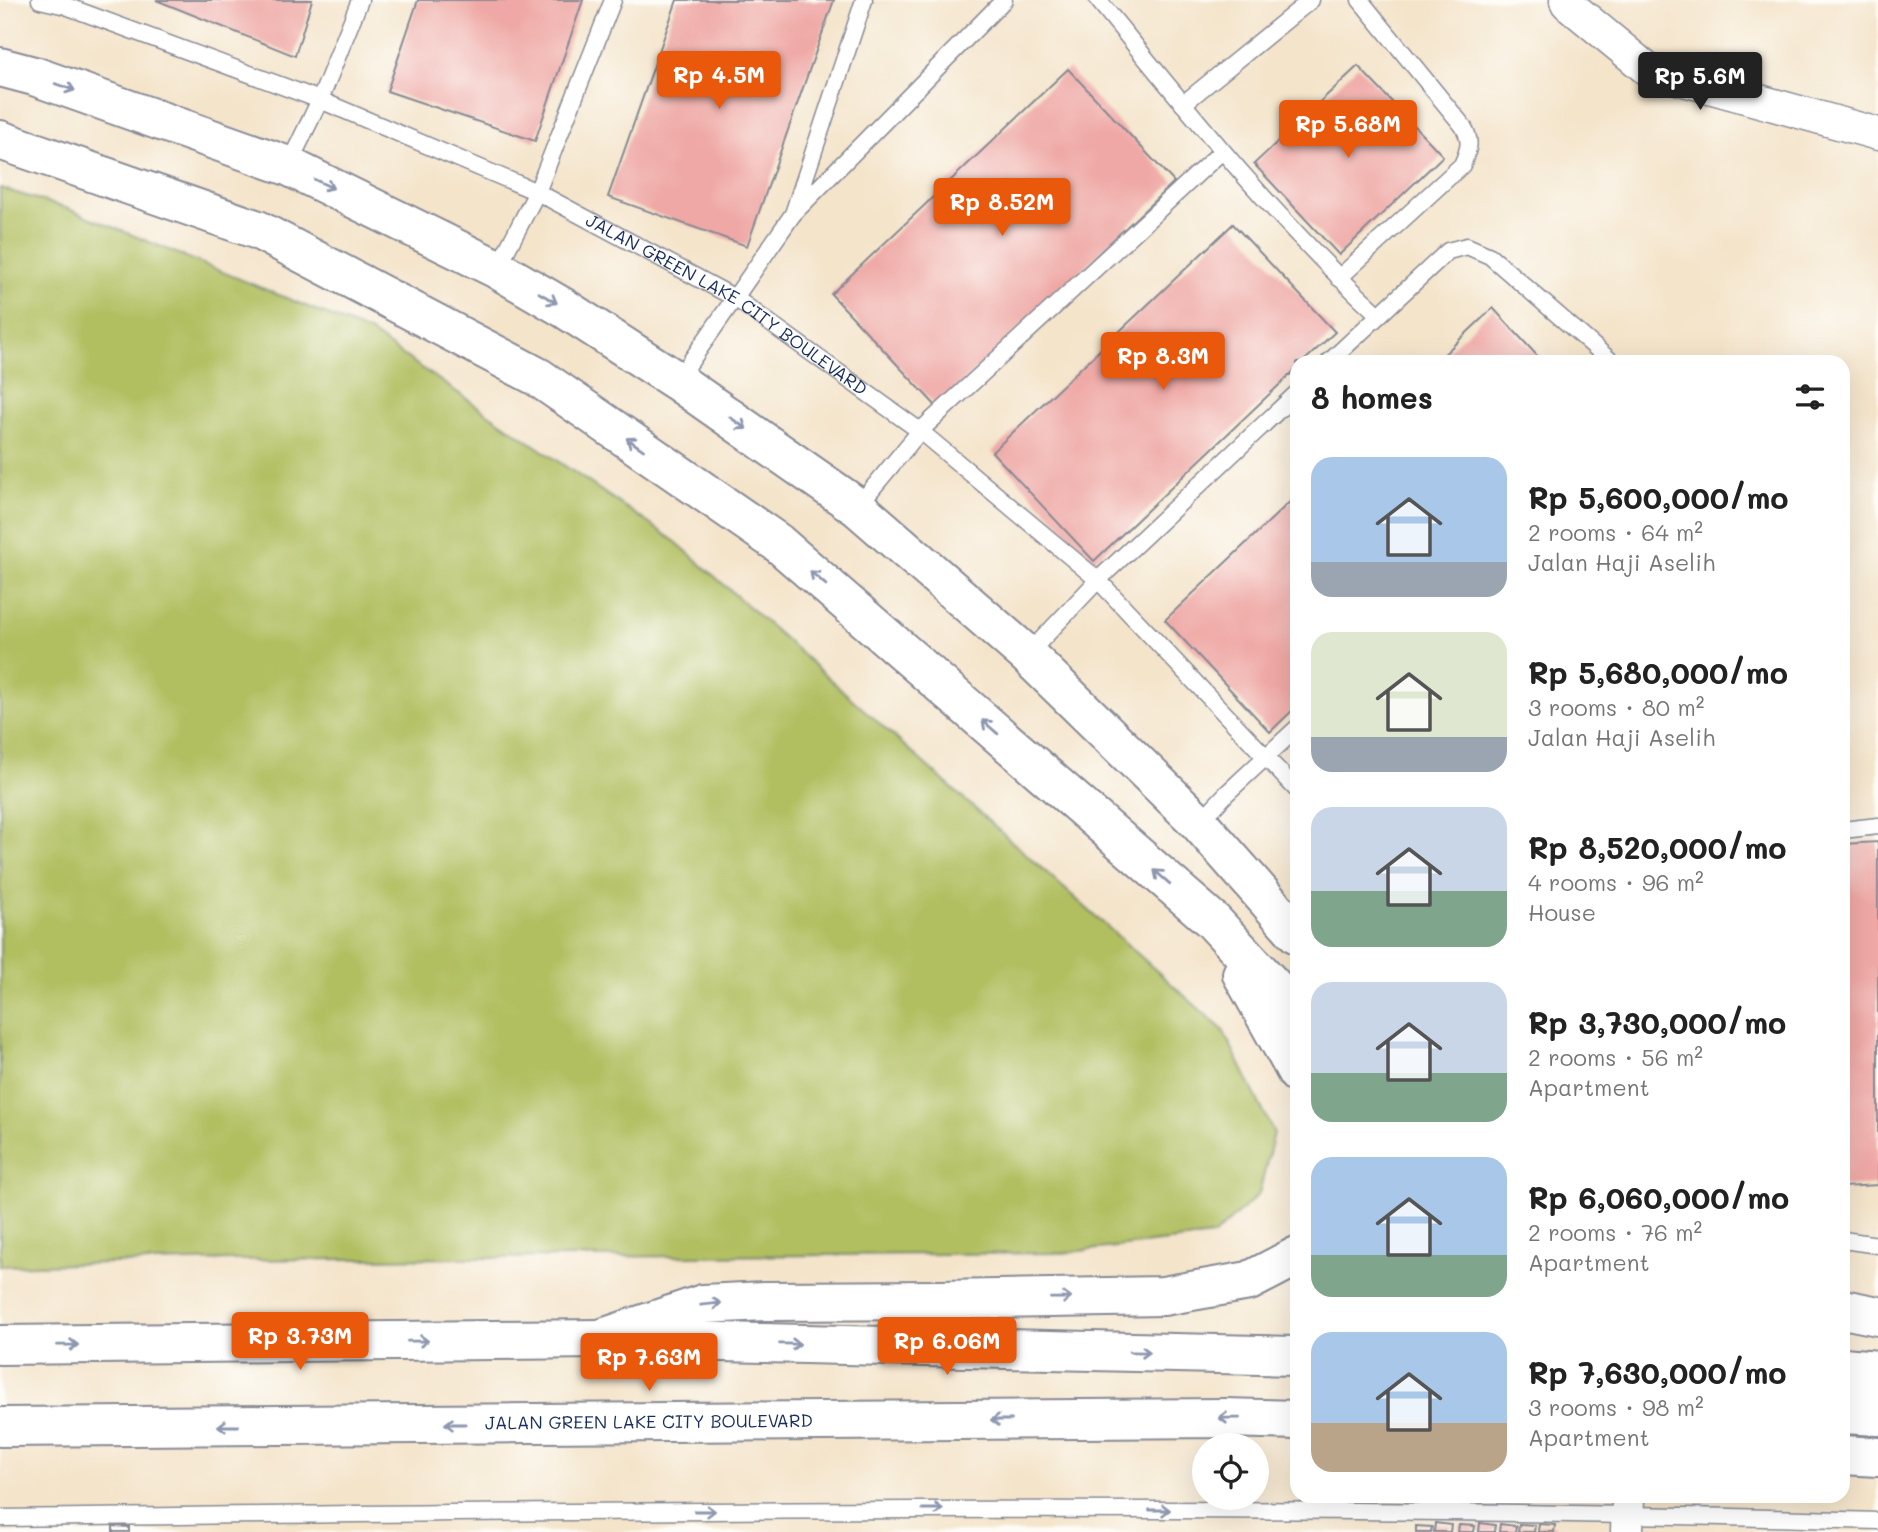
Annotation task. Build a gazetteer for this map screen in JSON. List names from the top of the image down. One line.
{"streets":{"main road":["JALAN GREEN LAKE CITY BOULEVARD"]},"page":{"price":["Rp 4.5M","Rp 5.6M","Rp 5.68M","Rp 8.52M","Rp 8.3M","Rp 3.73M","Rp 6.06M","Rp 7.63M"],"heading":"8 homes","list":[{"name":"Rp 5,600,000/mo","note":"2 rooms · 64 m² · Jalan Haji Aselih"},{"name":"Rp 5,680,000/mo","note":"3 rooms · 80 m² · Jalan Haji Aselih"},{"name":"Rp 8,520,000/mo","note":"4 rooms · 96 m² · House"},{"name":"Rp 3,730,000/mo","note":"2 rooms · 56 m² · Apartment"},{"name":"Rp 6,060,000/mo","note":"2 rooms · 76 m² · Apartment"},{"name":"Rp 7,630,000/mo","note":"3 rooms · 98 m² · Apartment"}]}}
